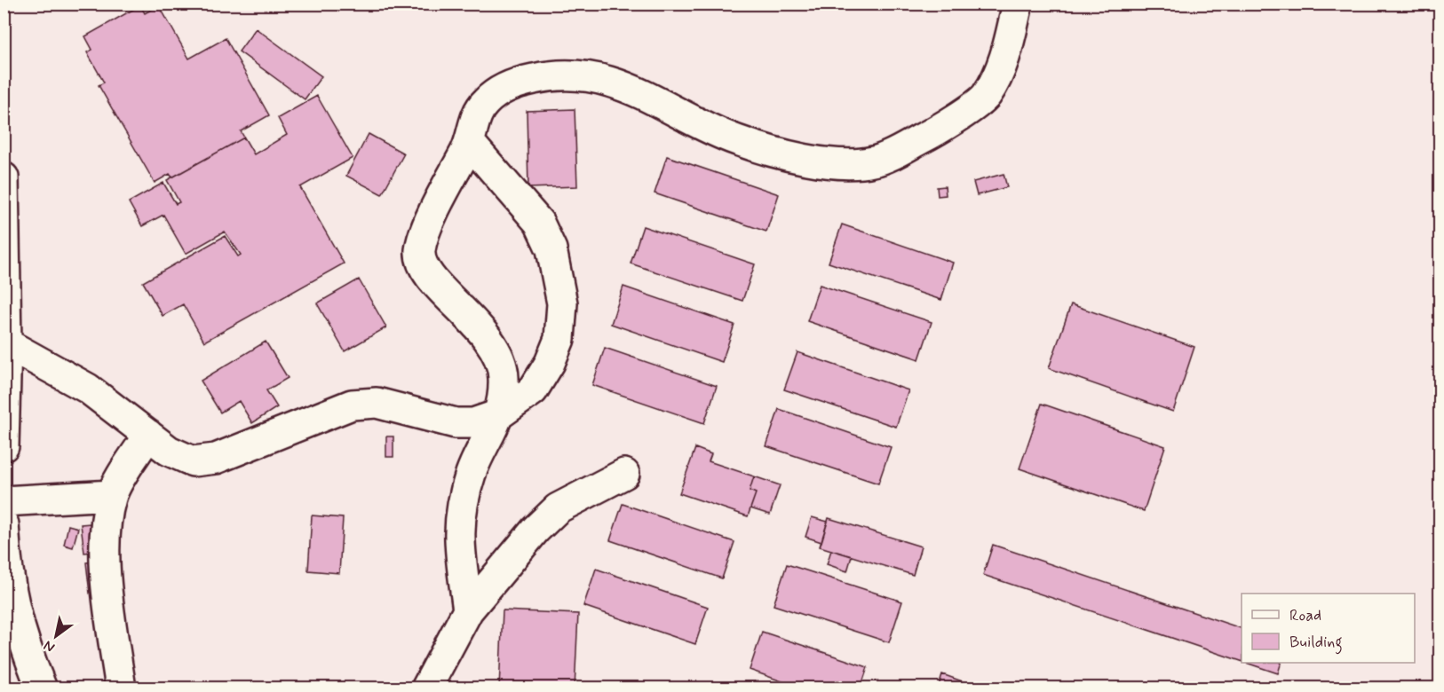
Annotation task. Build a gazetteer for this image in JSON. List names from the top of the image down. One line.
{"legend":["Road","Building"],"north":"bottom left"}
